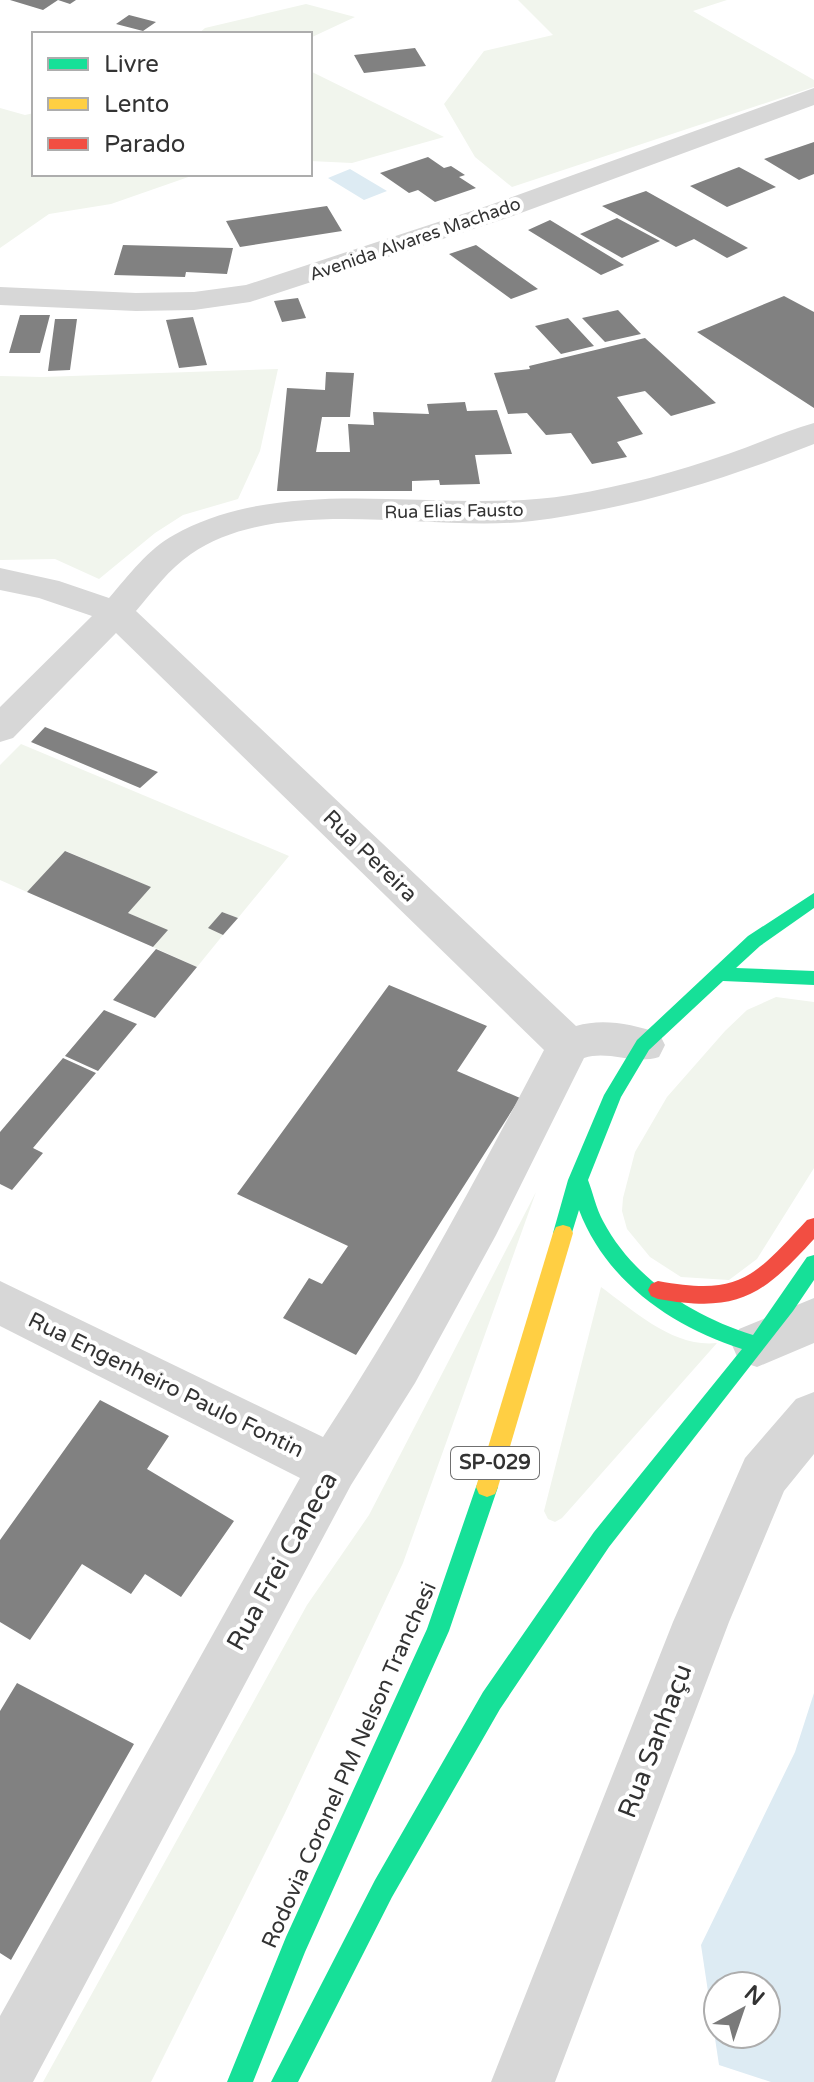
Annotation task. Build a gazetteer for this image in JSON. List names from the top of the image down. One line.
{"streets":{"highway":["SP-029","Rodovia Coronel PM Nelson Tranchesi"],"street":["Avenida Alvares Machado","Rua Elias Fausto","Rua Pereira","Rua Engenheiro Paulo Fontin","Rua Frei Caneca","Rua Sanhaçu"]},"crossings":[["Rua Elias Fausto","Rua Pereira"],["Rua Pereira","Rua Frei Caneca"],["Rua Engenheiro Paulo Fontin","Rua Frei Caneca"]],"legend":["Livre","Lento","Parado"],"north":"top right"}
